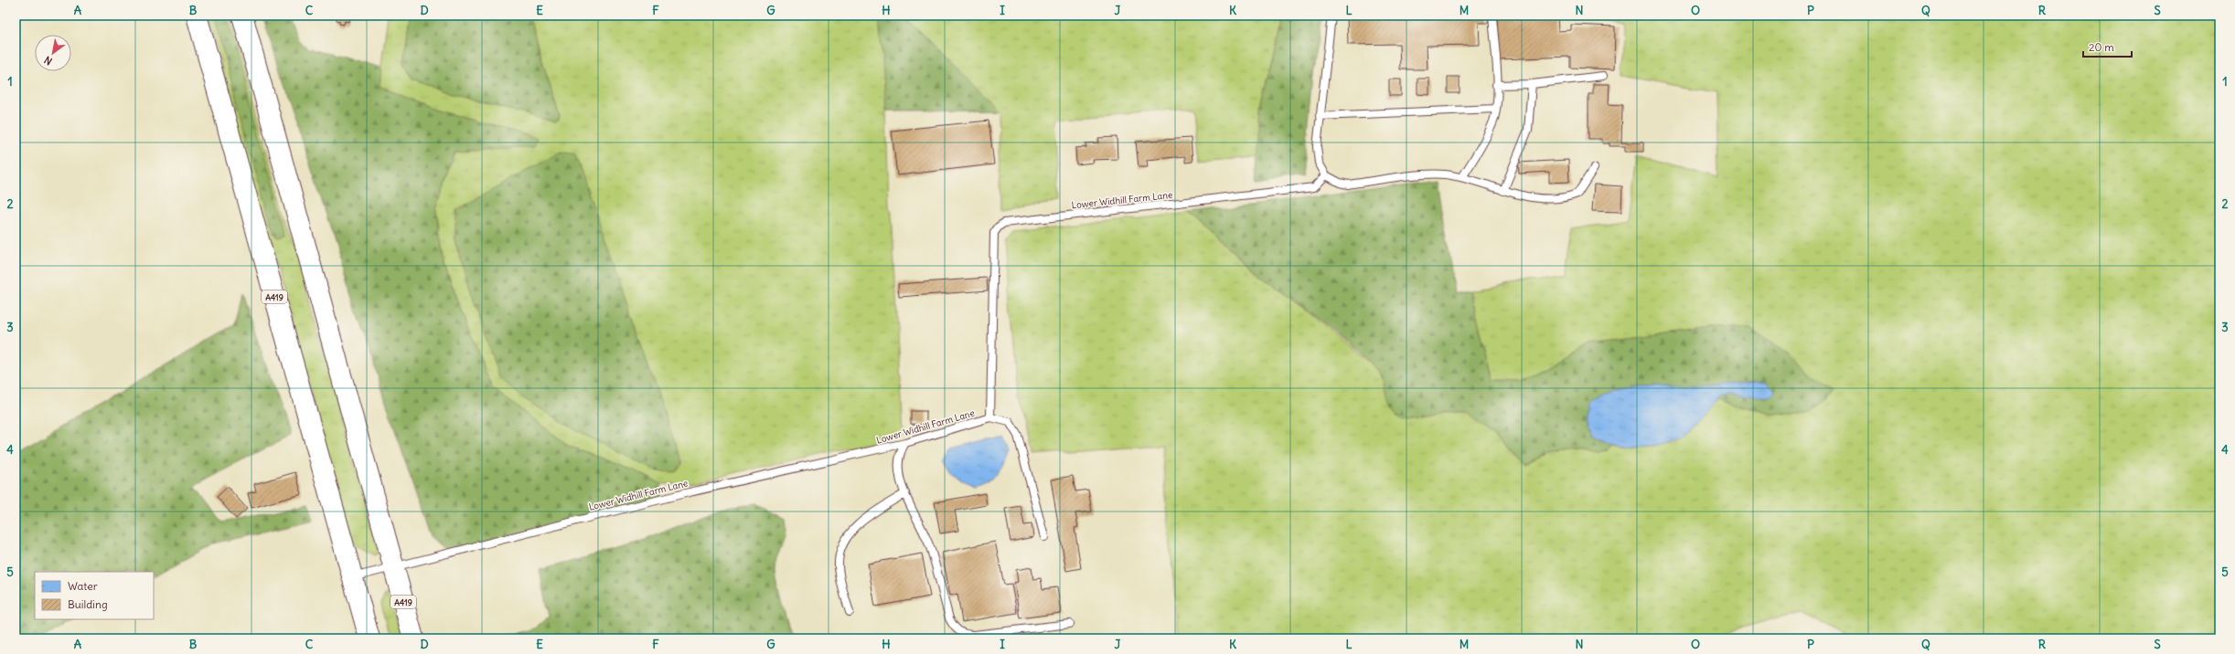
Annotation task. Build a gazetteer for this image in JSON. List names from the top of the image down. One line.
{"streets":{"highway":["A419"],"lane":["Lower Widhill Farm Lane"]},"crossings":[["Lower Widhill Farm Lane","A419"]],"legend":["Water","Building"],"scale_bar":"20 m","north":"bottom left","grid":{"columns":["A","B","C","D","E","F","G","H","I","J","K","L","M","N","O","P","Q","R","S"],"rows":["1","2","3","4","5"]}}
